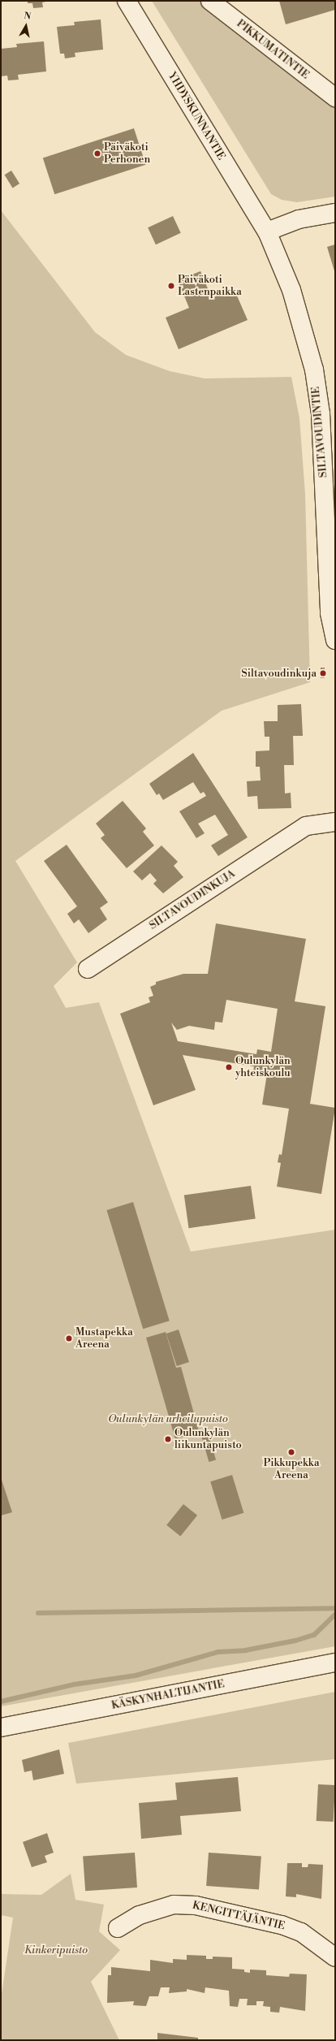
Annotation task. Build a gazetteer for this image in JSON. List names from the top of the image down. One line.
{"streets":{"main road":["PIKKUMATINTIE","YHDYSKUNNANTIE","SILTAVOUDINTIE","SILTAVOUDINKUJA","KÄSKYNHALTIJANTIE","KENGITTÄJÄNTIE"]},"crossings":[["YHDYSKUNNANTIE","SILTAVOUDINTIE"]],"parks":["Oulunkylän urheilupuisto","Kinkeripuisto"],"places":["Päiväkoti Perhonen","Päiväkoti Lastenpaikka","Siltavoudinkuja","Oulunkylän yhteiskoulu","Mustapekka Areena","Oulunkylän liikuntapuisto","Pikkupekka Areena"],"north":"top"}
